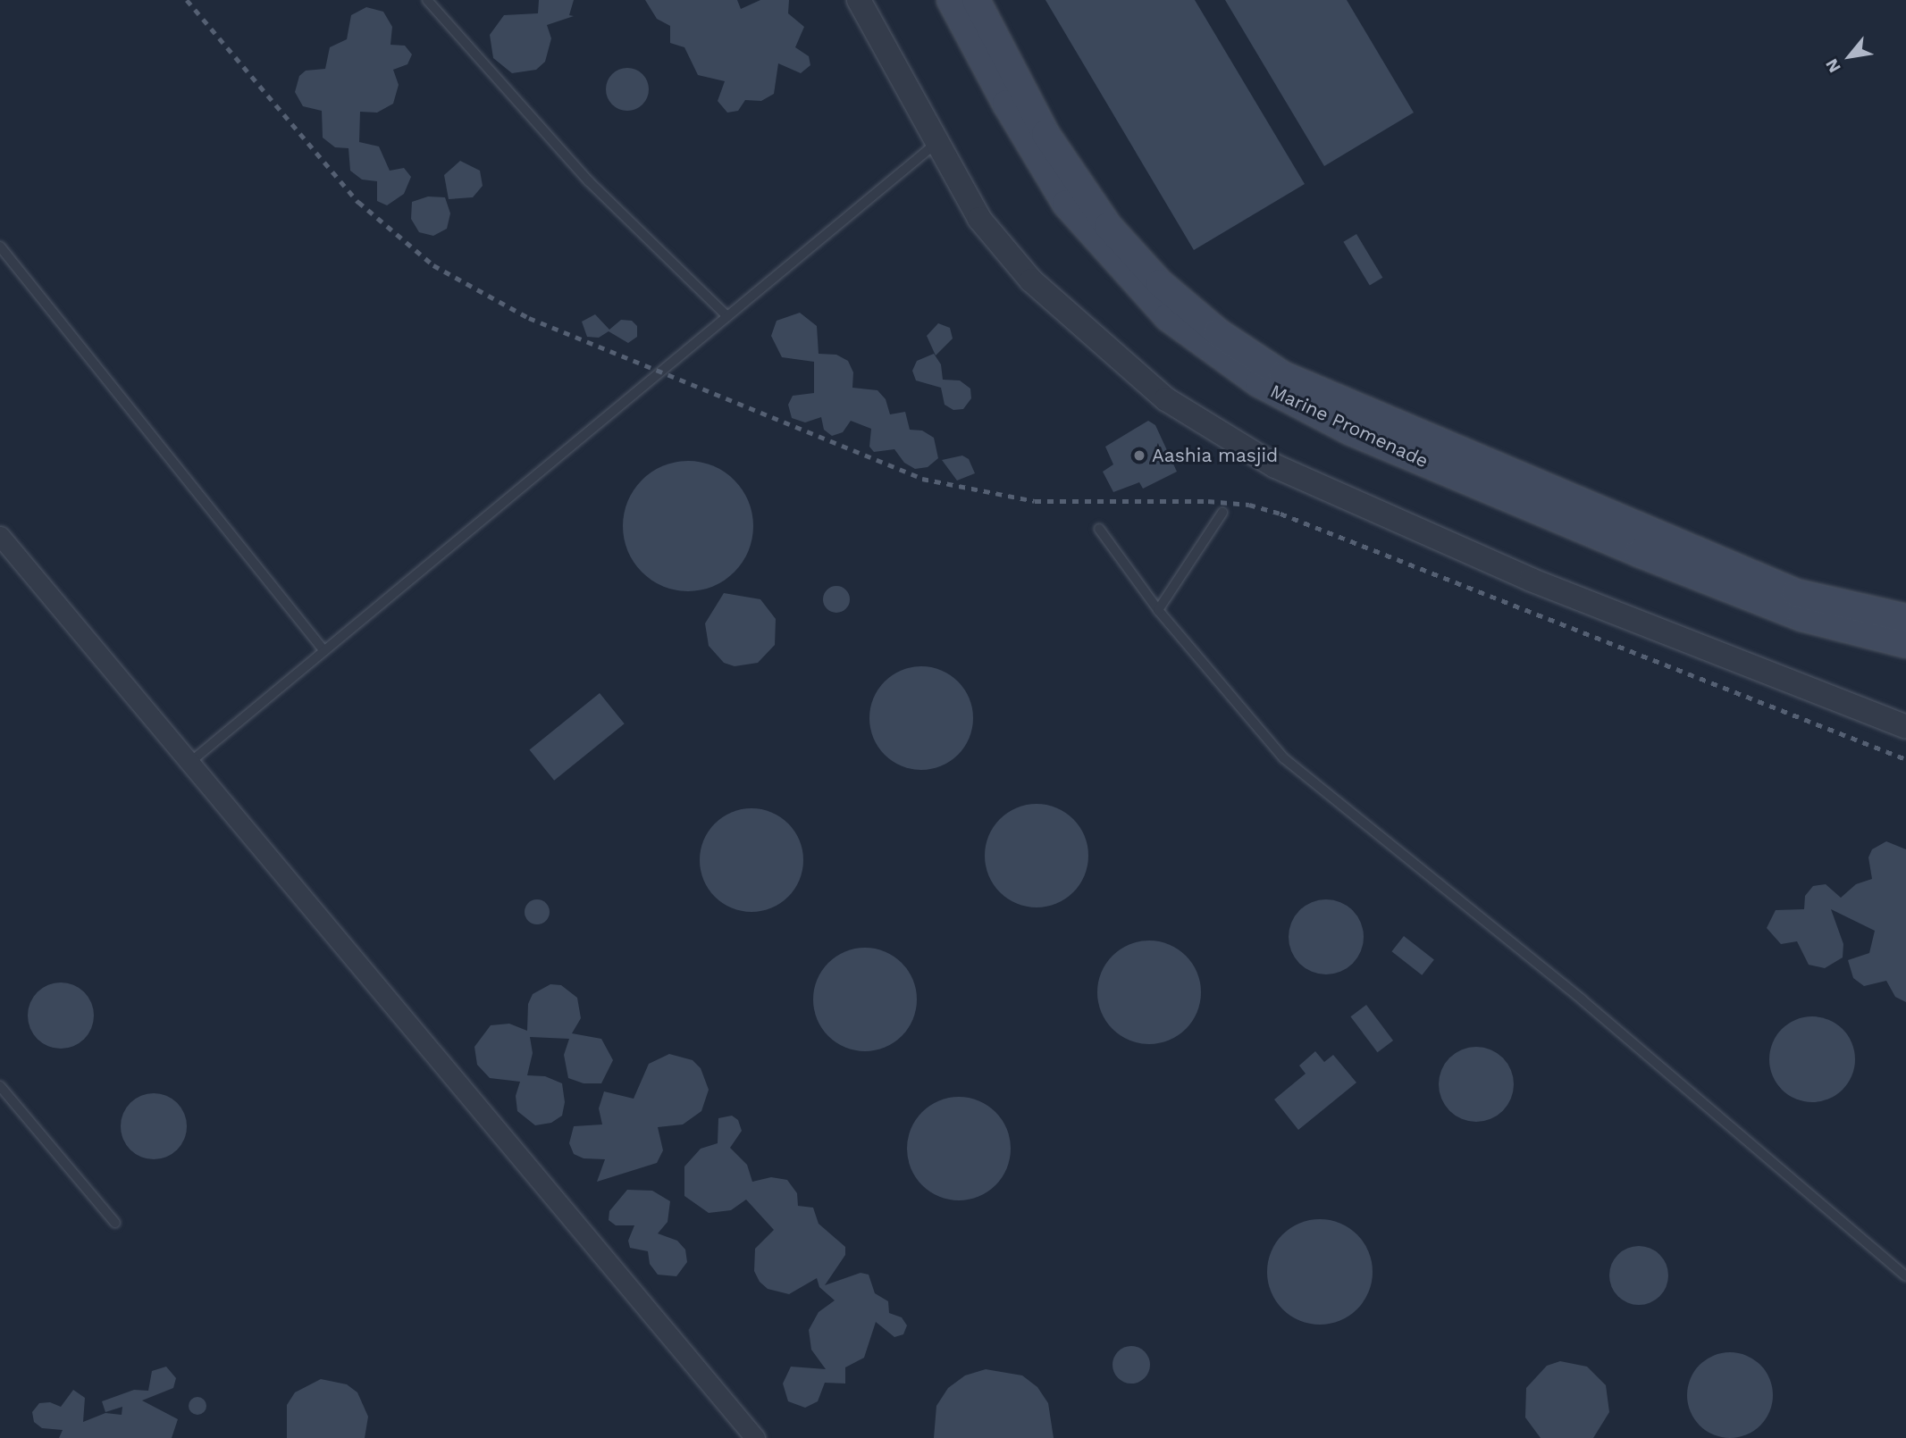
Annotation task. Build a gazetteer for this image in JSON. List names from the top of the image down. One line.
{"streets":{"main road":["Marine Promenade"]},"places":["Aashia masjid"],"north":"bottom left"}
